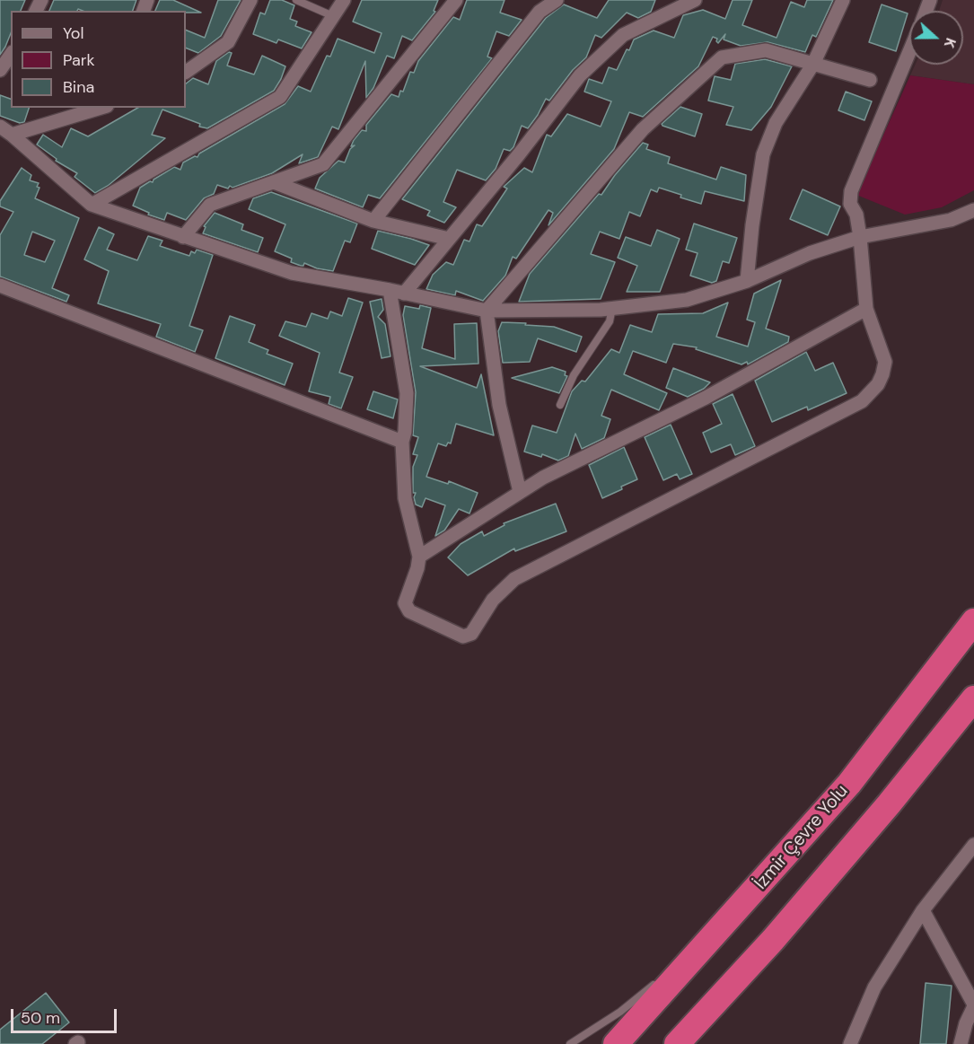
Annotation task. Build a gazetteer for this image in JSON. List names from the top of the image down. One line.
{"streets":{"highway":["İzmir Çevre Yolu"]},"legend":["Yol","Park","Bina"],"scale_bar":"50 m","north":"right"}
